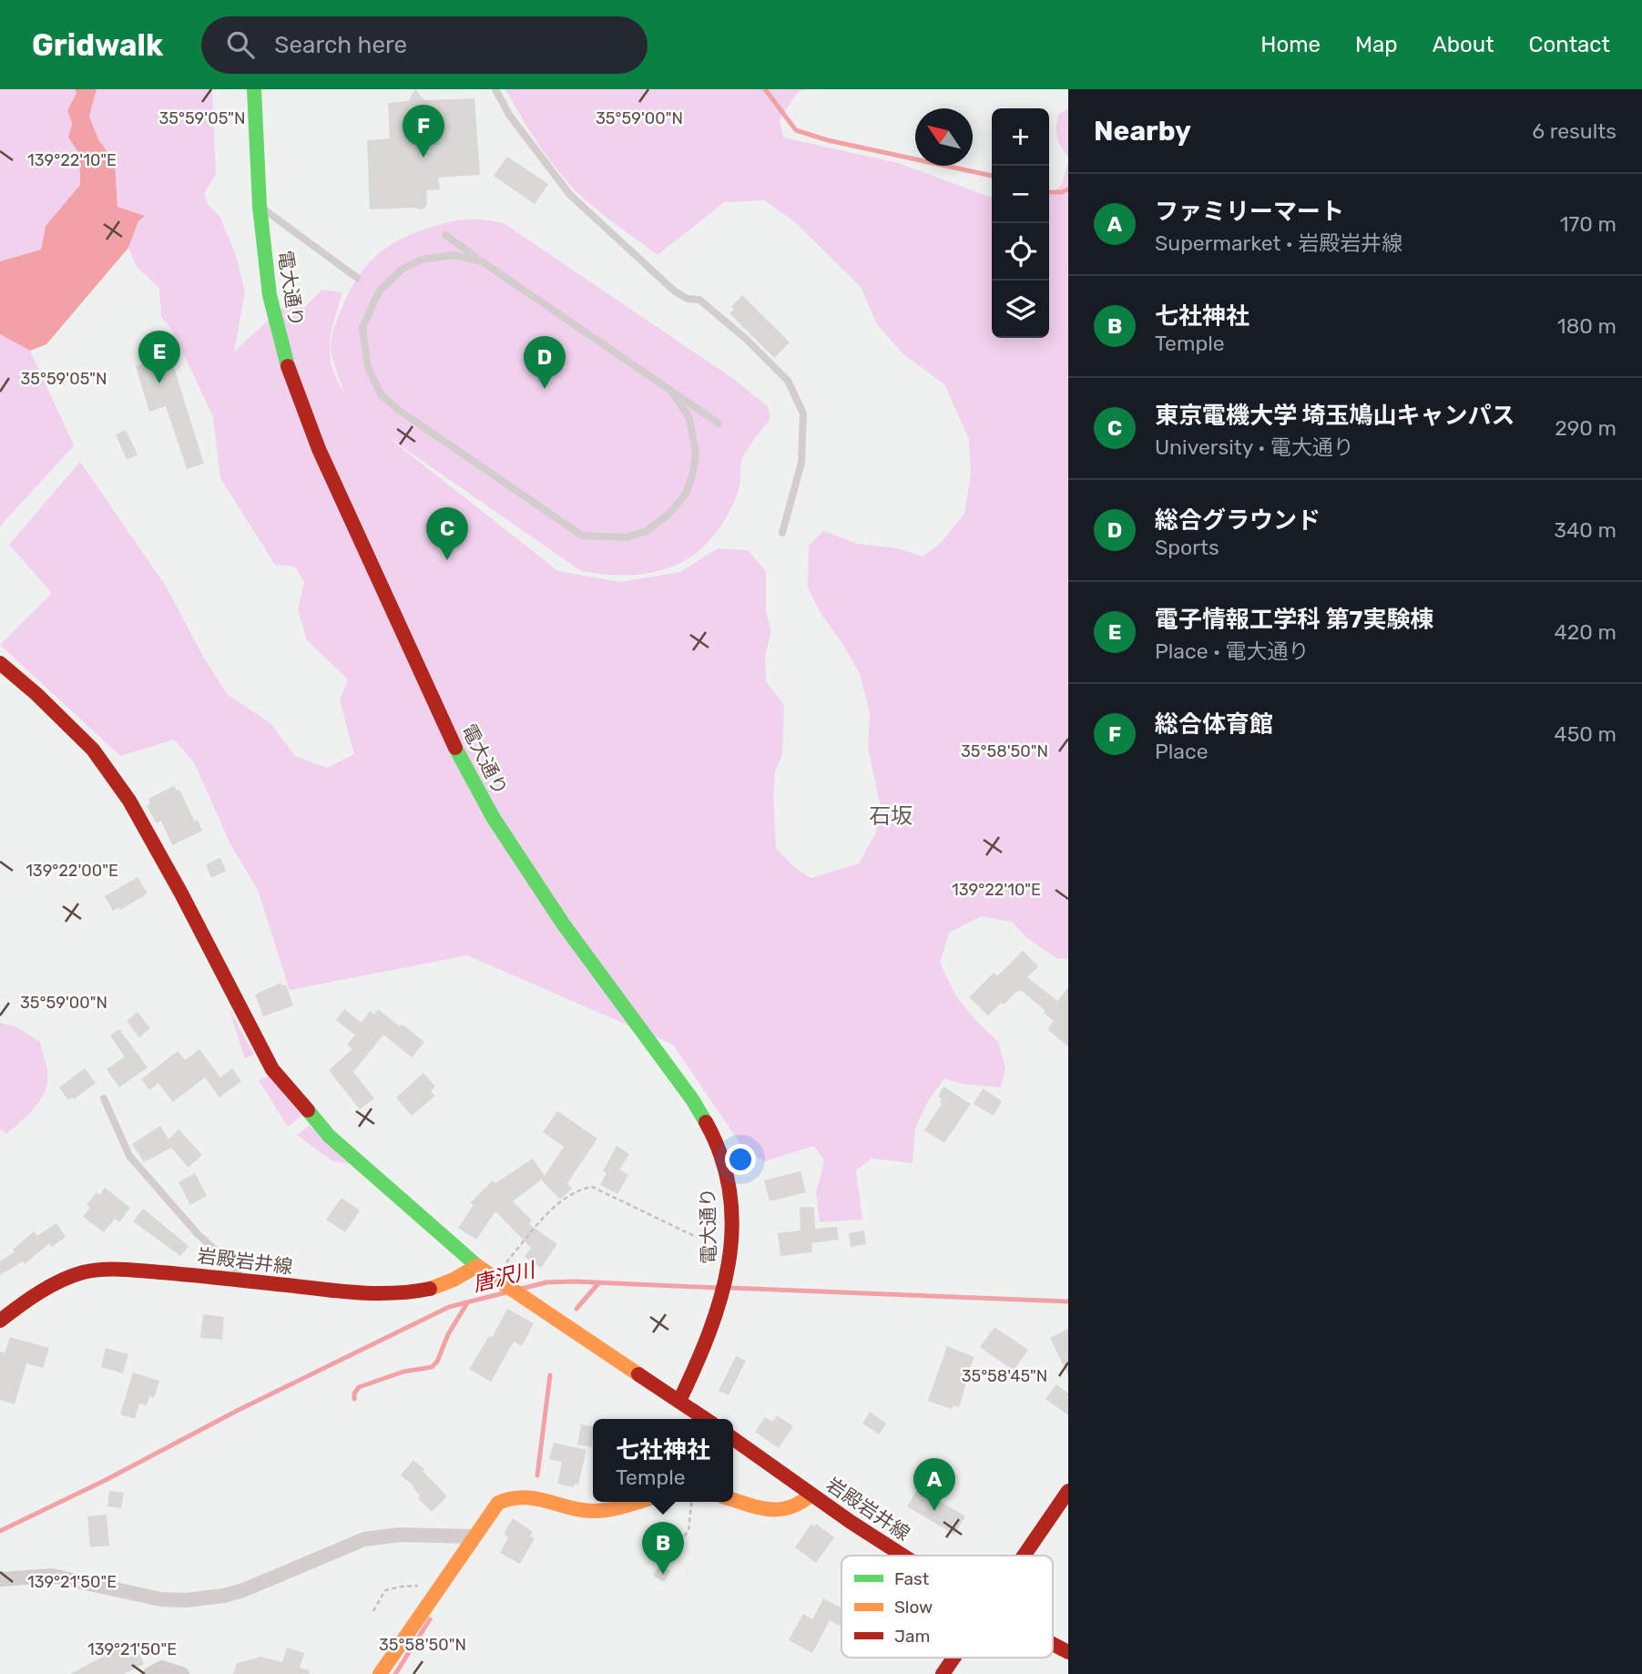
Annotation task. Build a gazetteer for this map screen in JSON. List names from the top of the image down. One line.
{"streets":{"street":["電大通り","岩殿岩井線"]},"districts":["石坂"],"water":["唐沢川"],"legend":["Fast","Slow","Jam"],"north":"top left","page":{"header":"Gridwalk","search":"Search here","nav":["Home","Map","About","Contact"],"heading":["Nearby","6 results"],"pins":["F","E","D","C","A","B"],"map_buttons":["+","−"],"list":[{"mark":"A","name":"ファミリーマート","note":"Supermarket · 岩殿岩井線","value":"170 m"},{"mark":"B","name":"七社神社","note":"Temple","value":"180 m"},{"mark":"C","name":"東京電機大学 埼玉鳩山キャンパス","note":"University · 電大通り","value":"290 m"},{"mark":"D","name":"総合グラウンド","note":"Sports","value":"340 m"},{"mark":"E","name":"電子情報工学科 第7実験棟","note":"Place · 電大通り","value":"420 m"},{"mark":"F","name":"総合体育館","note":"Place","value":"450 m"}],"popup":["七社神社","Temple"]},"coordinates":["35°59'05\"N","35°59'00\"N","139°22'10\"E","35°58'50\"N","139°22'00\"E","35°58'45\"N","139°21'50\"E"]}
